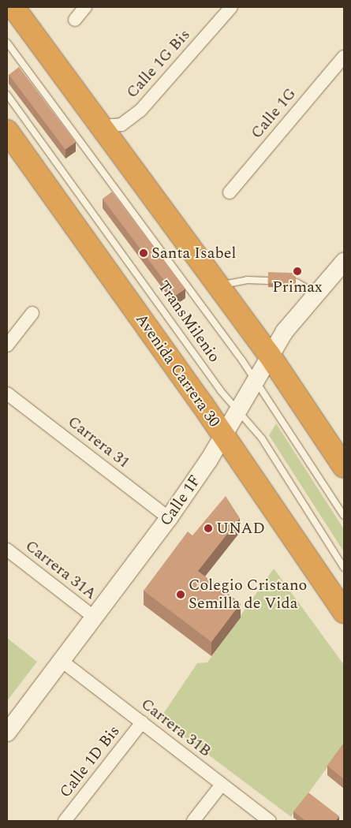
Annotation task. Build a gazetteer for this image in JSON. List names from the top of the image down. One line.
{"streets":{"highway":["Avenida Carrera 30"],"street":["Calle 1G Bis","Calle 1G","Carrera 31","Calle 1F","Carrera 31A","Carrera 31B","Calle 1D Bis"],"lane":["TransMilenio"]},"crossings":[["TransMilenio","Calle 1F"],["Avenida Carrera 30","Calle 1F"],["Carrera 31","Calle 1F"],["Calle 1F","Carrera 31A"],["Calle 1F","Carrera 31B"],["Carrera 31B","Calle 1D Bis"]],"places":["Santa Isabel","Primax","UNAD","Colegio Cristano Semilla de Vida"]}
